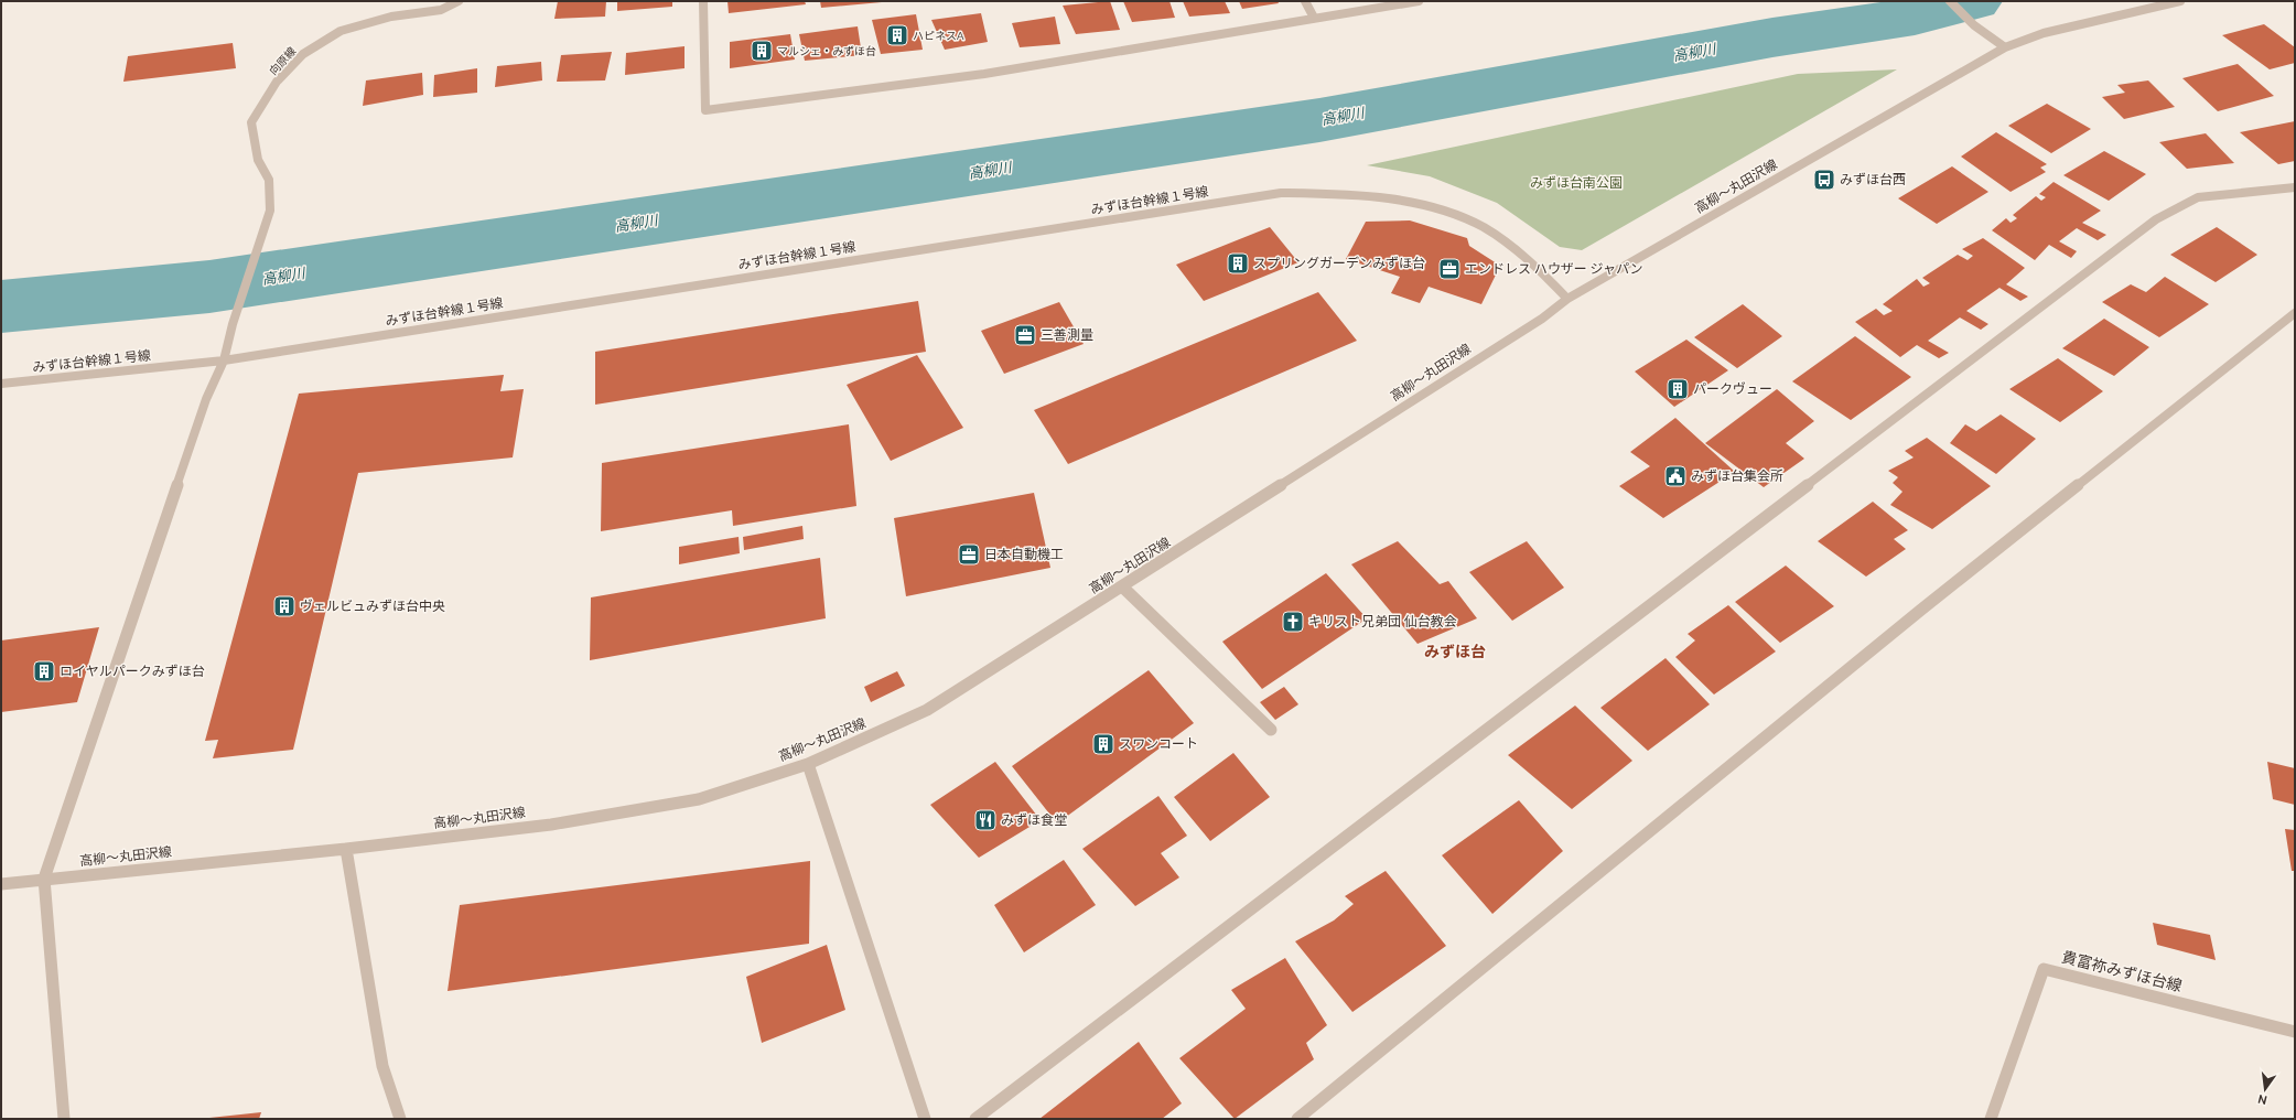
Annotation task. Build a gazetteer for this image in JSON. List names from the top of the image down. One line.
{"streets":{"street":["向原線","高柳～丸田沢線","みずほ台幹線１号線","貴富祢みずほ台線"]},"crossings":[["向原線","みずほ台幹線１号線"],["高柳～丸田沢線","みずほ台幹線１号線"]],"districts":["みずほ台"],"water":["高柳川"],"parks":["みずほ台南公園"],"places":{"building":["ハピネスA","マルシェ・みずほ台","スプリングガーデンみずほ台","パークヴュー","ヴェルビュみずほ台中央","ロイヤルパークみずほ台","スワンコート"],"bus stop":["みずほ台西"],"office":["エンドレス ハウザー ジャパン","三善測量","日本自動機工"],"public building":["みずほ台集会所"],"church":["キリスト兄弟団 仙台教会"],"restaurant":["みずほ食堂"]},"north":"bottom"}
